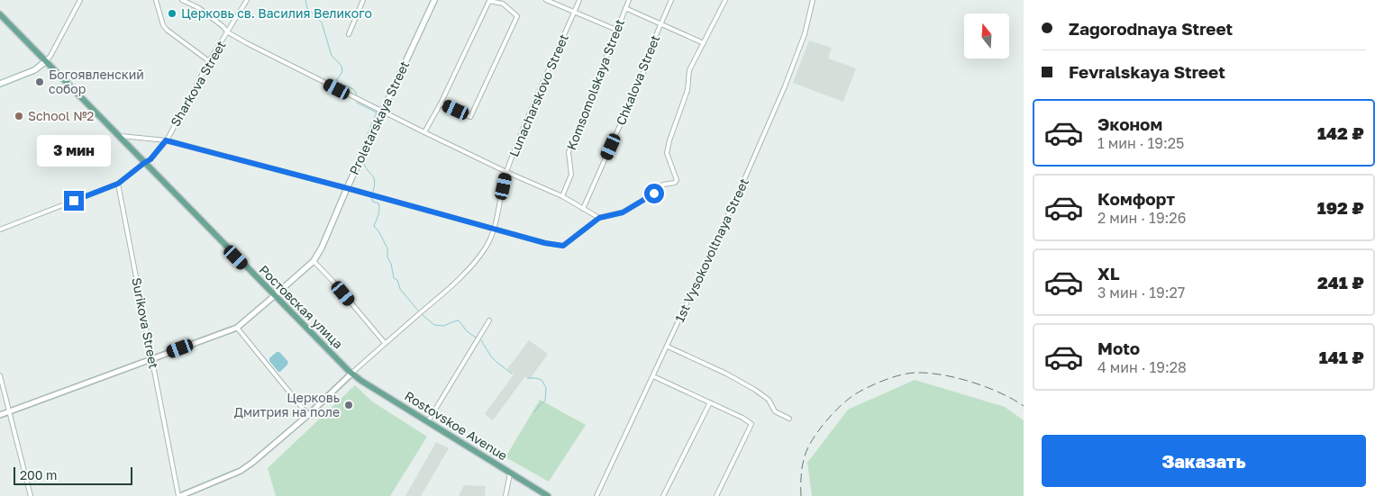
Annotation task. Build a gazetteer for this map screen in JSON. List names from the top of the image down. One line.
{"streets":{"main road":["Proletarskaya Street","Ростовская улица","Rostovskoe Avenue"],"street":["Chkalova Street","Sharkova Street","Komsomolskaya Street","Lunacharskovo Street","1st Vysokovoltnaya Street","Surikova Street"]},"crossings":[["Sharkova Street","Ростовская улица"],["Lunacharskovo Street","Ростовская улица"],["Lunacharskovo Street","Rostovskoe Avenue"],["Proletarskaya Street","Ростовская улица"],["Ростовская улица","Rostovskoe Avenue"]],"places":["Церковь св. Василия Великого","Богоявленский собор","School №2","Церковь Дмитрия на поле"],"scale_bar":"200 m","north":"top","page":{"banner":["Zagorodnaya Street","Fevralskaya Street"],"list":[{"name":"Эконом","note":"1 мин · 19:25","value":"142 ₽"},{"name":"Комфорт","note":"2 мин · 19:26","value":"192 ₽"},{"name":"XL","note":"3 мин · 19:27","value":"241 ₽"},{"name":"Moto","note":"4 мин · 19:28","value":"141 ₽"}],"bubble":"3 мин","buttons":"Заказать","scale":"200 m"}}
